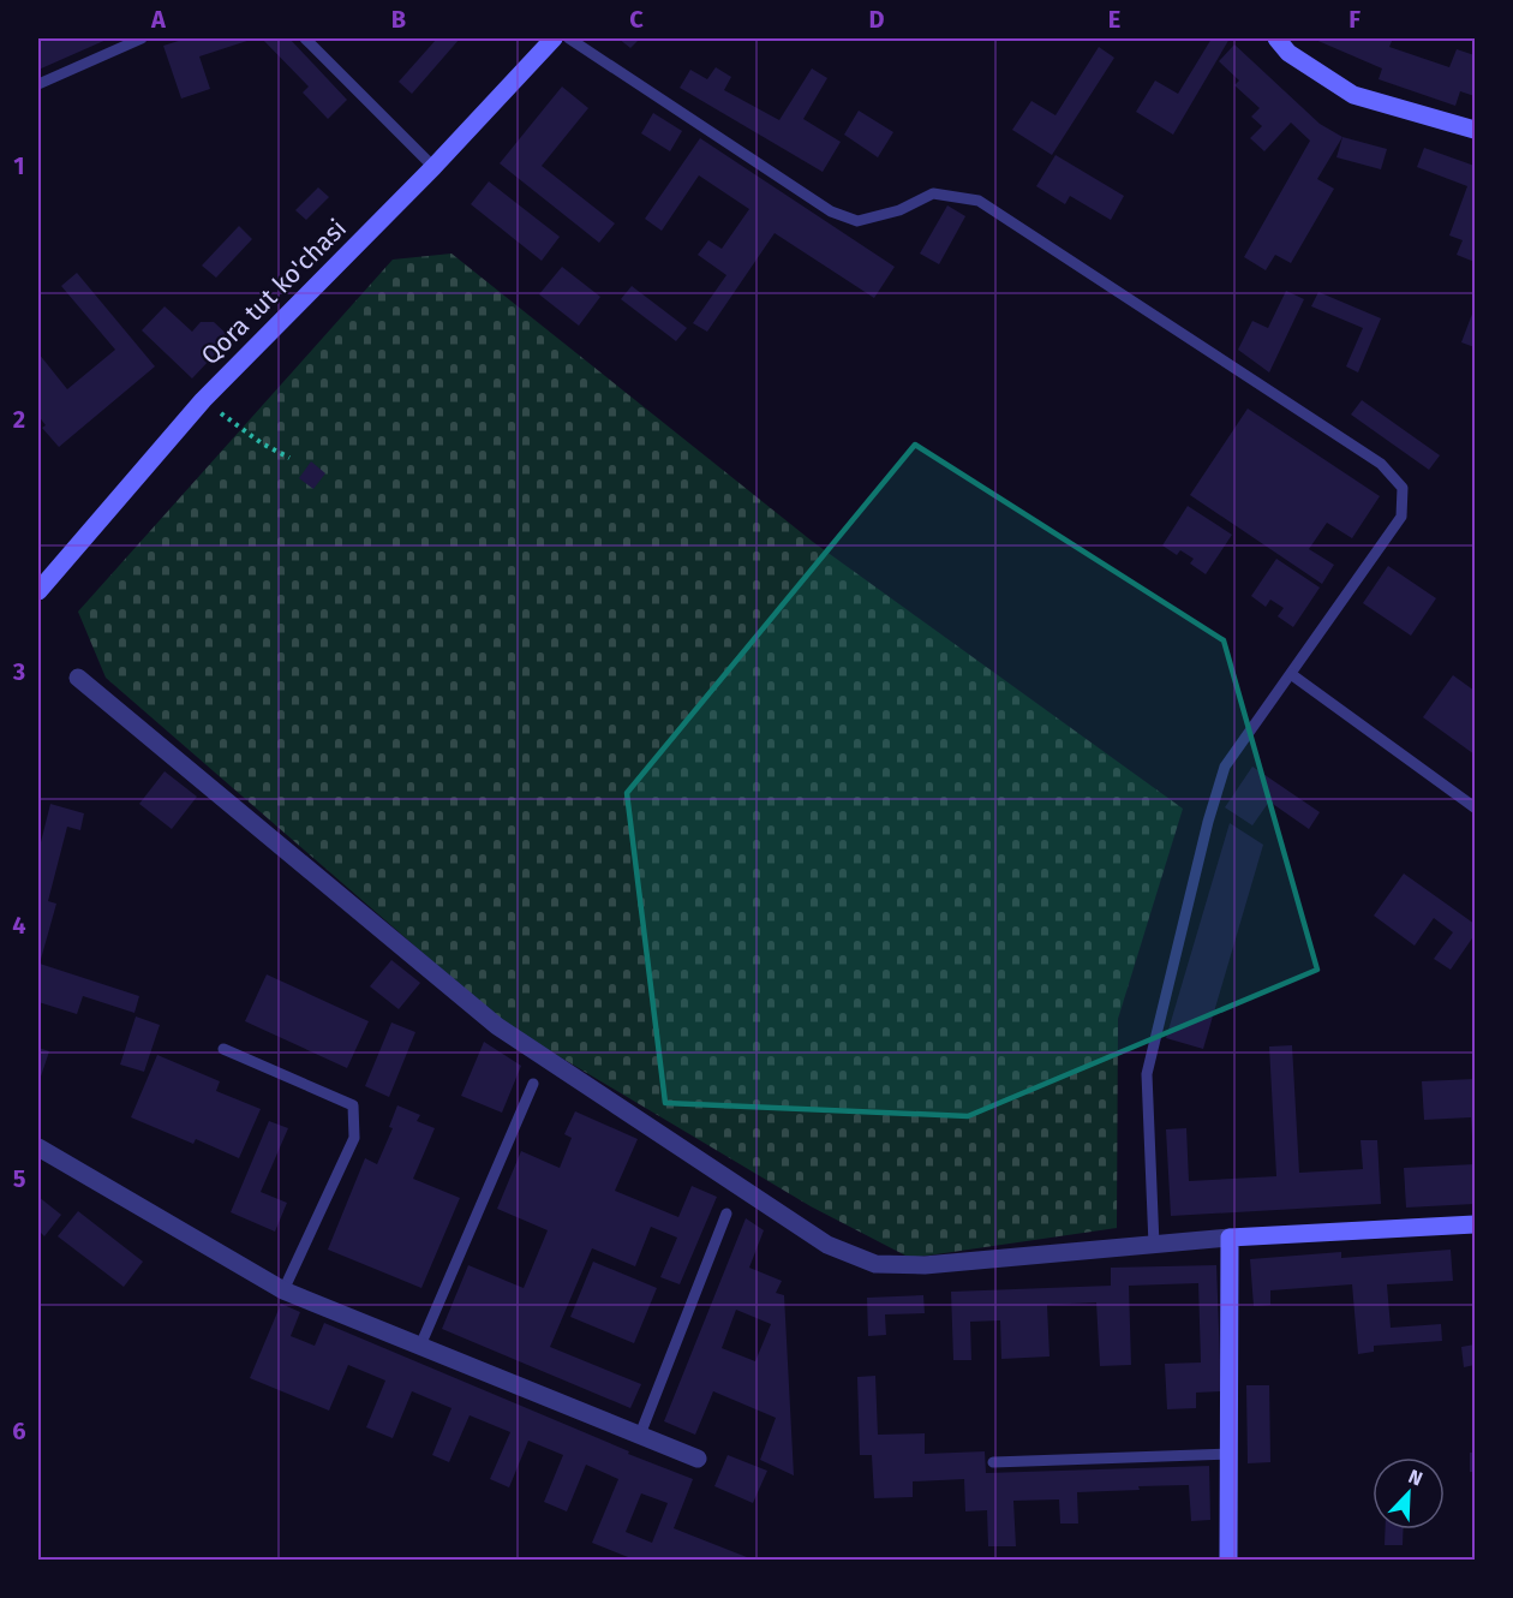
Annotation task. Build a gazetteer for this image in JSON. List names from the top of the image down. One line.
{"streets":{"street":["Qora tut ko'chasi"]},"north":"top right","grid":{"columns":["A","B","C","D","E","F"],"rows":["1","2","3","4","5","6"]}}
